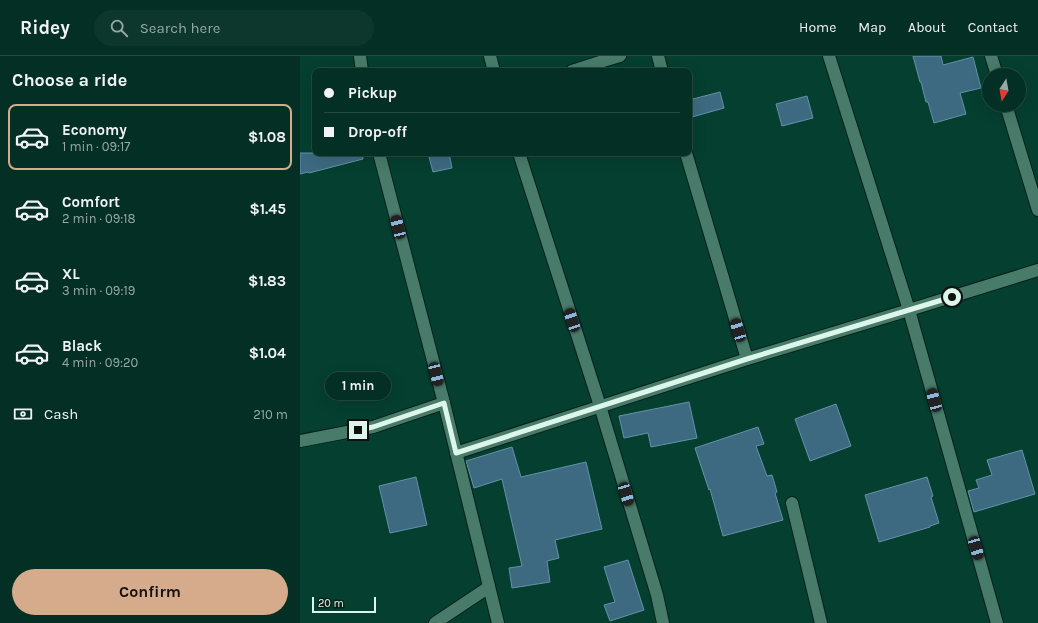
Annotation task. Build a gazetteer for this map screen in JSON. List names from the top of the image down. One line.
{"scale_bar":"20 m","north":"bottom","page":{"header":"Ridey","search":"Search here","nav":["Home","Map","About","Contact"],"heading":"Choose a ride","banner":["Pickup","Drop-off"],"list":[{"name":"Economy","note":"1 min · 09:17","value":"$1.08"},{"name":"Comfort","note":"2 min · 09:18","value":"$1.45"},{"name":"XL","note":"3 min · 09:19","value":"$1.83"},{"name":"Black","note":"4 min · 09:20","value":"$1.04"}],"bubble":"1 min","pay":["Cash","210 m"],"buttons":"Confirm","scale":"20 m"}}
